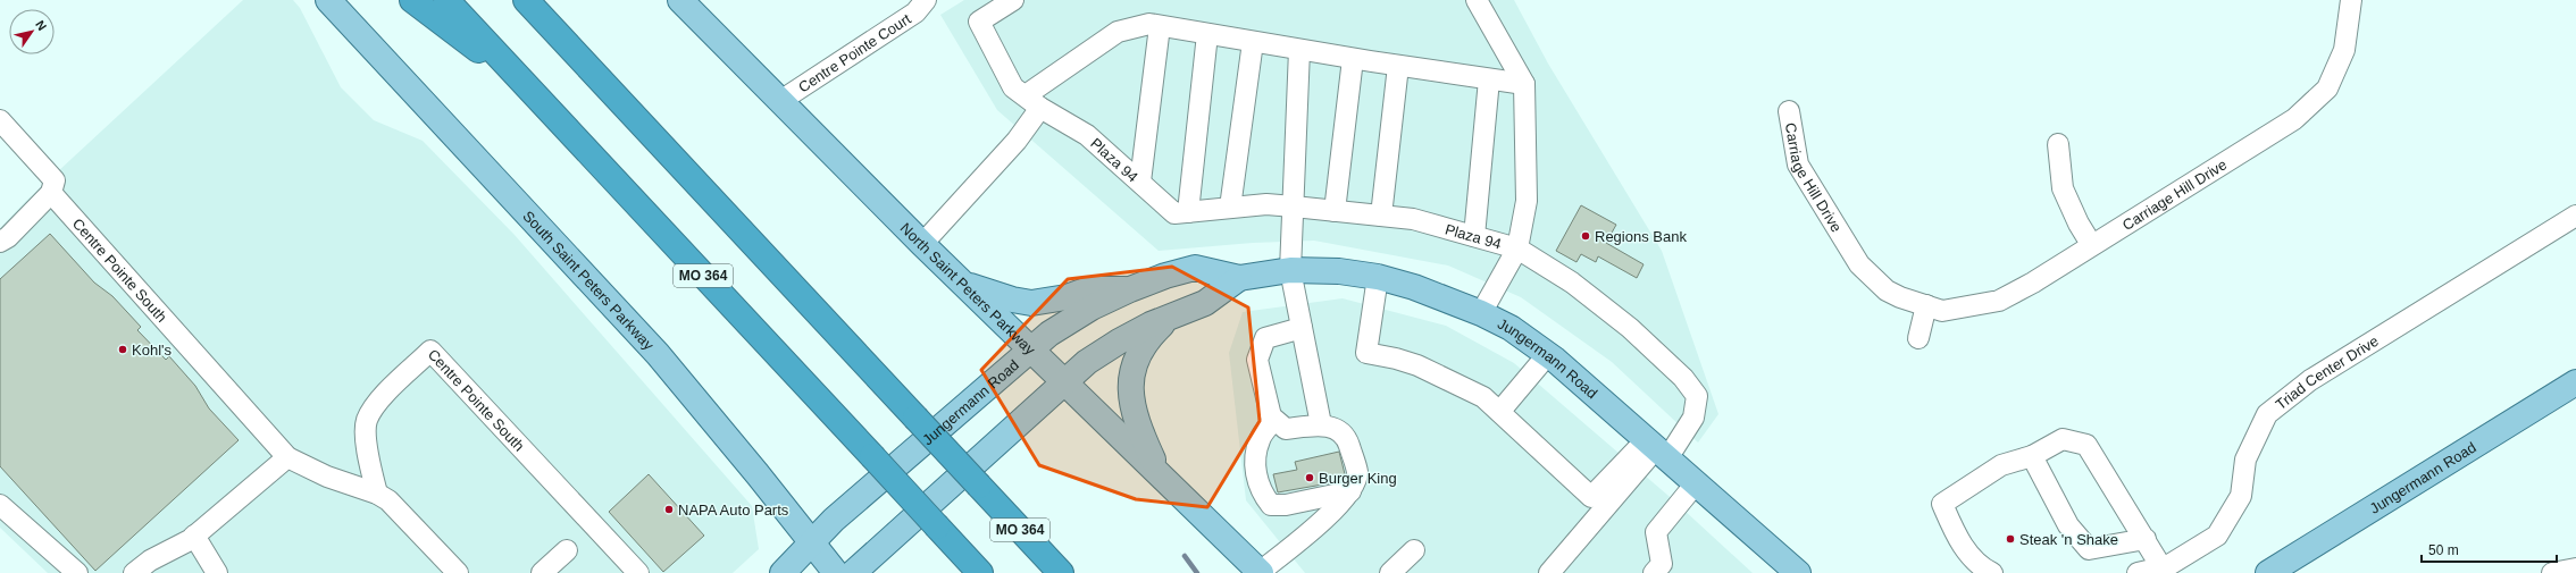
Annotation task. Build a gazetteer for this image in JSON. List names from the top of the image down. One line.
{"streets":{"highway":["MO 364"],"main road":["South Saint Peters Parkway","North Saint Peters Parkway","Jungermann Road"],"street":["Centre Pointe Court","Plaza 94","Carriage Hill Drive","Centre Pointe South","Triad Center Drive"]},"crossings":[["Centre Pointe Court","North Saint Peters Parkway"],["Plaza 94","Jungermann Road"],["South Saint Peters Parkway","Jungermann Road"],["North Saint Peters Parkway","Jungermann Road"]],"places":["Regions Bank","Kohl's","Burger King","NAPA Auto Parts","Steak 'n Shake"],"scale_bar":"50 m","north":"top right"}
